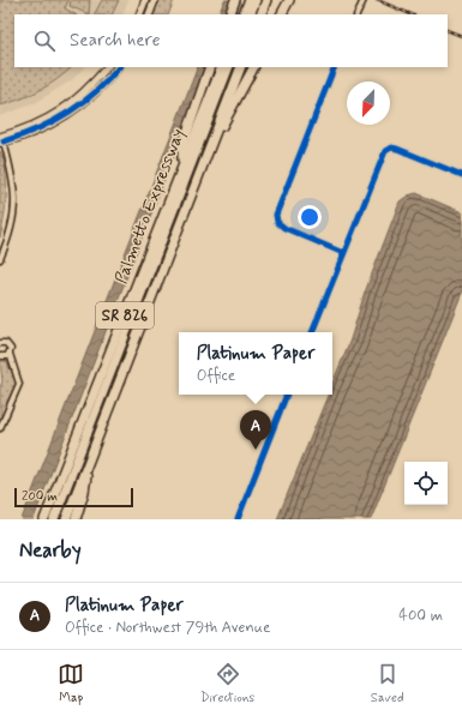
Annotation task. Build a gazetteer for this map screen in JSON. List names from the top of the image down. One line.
{"streets":{"highway":["Palmetto Expressway","SR 826"]},"scale_bar":"200 m","north":"bottom left","page":{"search":"Search here","popup":["Platinum Paper","Office"],"pins":"A","scale":"200 m","heading":"Nearby","list":[{"mark":"A","name":"Platinum Paper","note":"Office · Northwest 79th Avenue","value":"400 m"}],"nav":["Map","Directions","Saved"]}}
